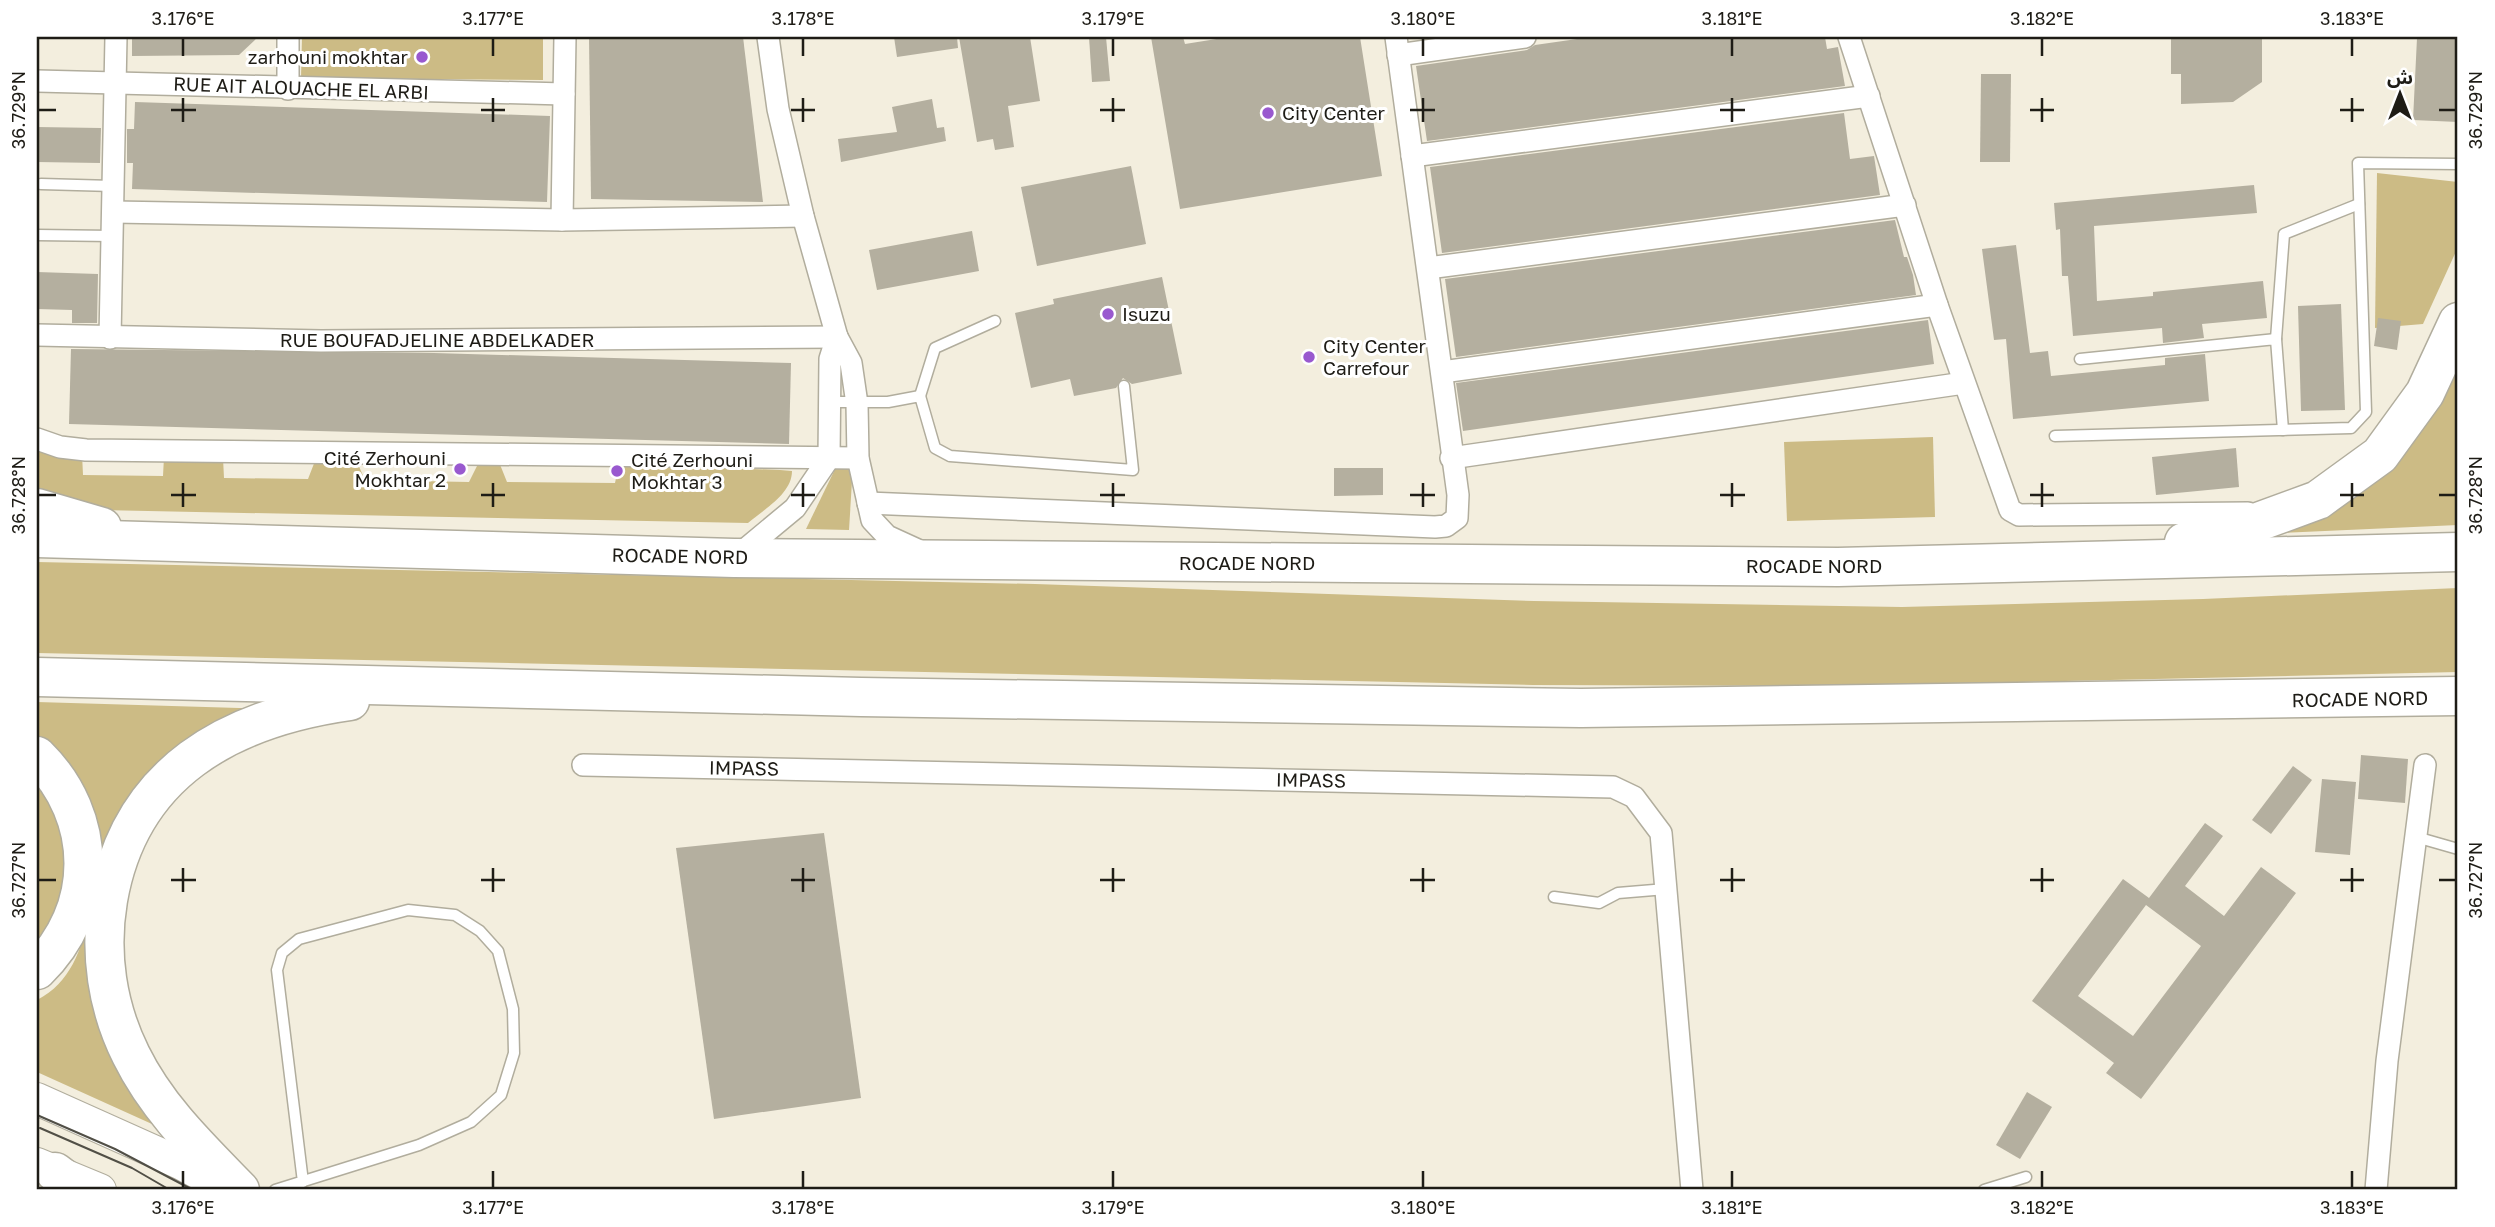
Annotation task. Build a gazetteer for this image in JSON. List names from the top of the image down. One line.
{"streets":{"highway":["ROCADE NORD"],"street":["RUE AIT ALOUACHE EL ARBI","RUE BOUFADJELINE ABDELKADER","IMPASS"]},"places":["zarhouni mokhtar","City Center","Isuzu","City Center Carrefour","Cité Zerhouni Mokhtar 2","Cité Zerhouni Mokhtar 3"],"north":"top","coordinates":["3.176°E","3.177°E","3.178°E","3.179°E","3.180°E","3.181°E","3.182°E","3.183°E","36.729°N","36.728°N","36.727°N"]}
